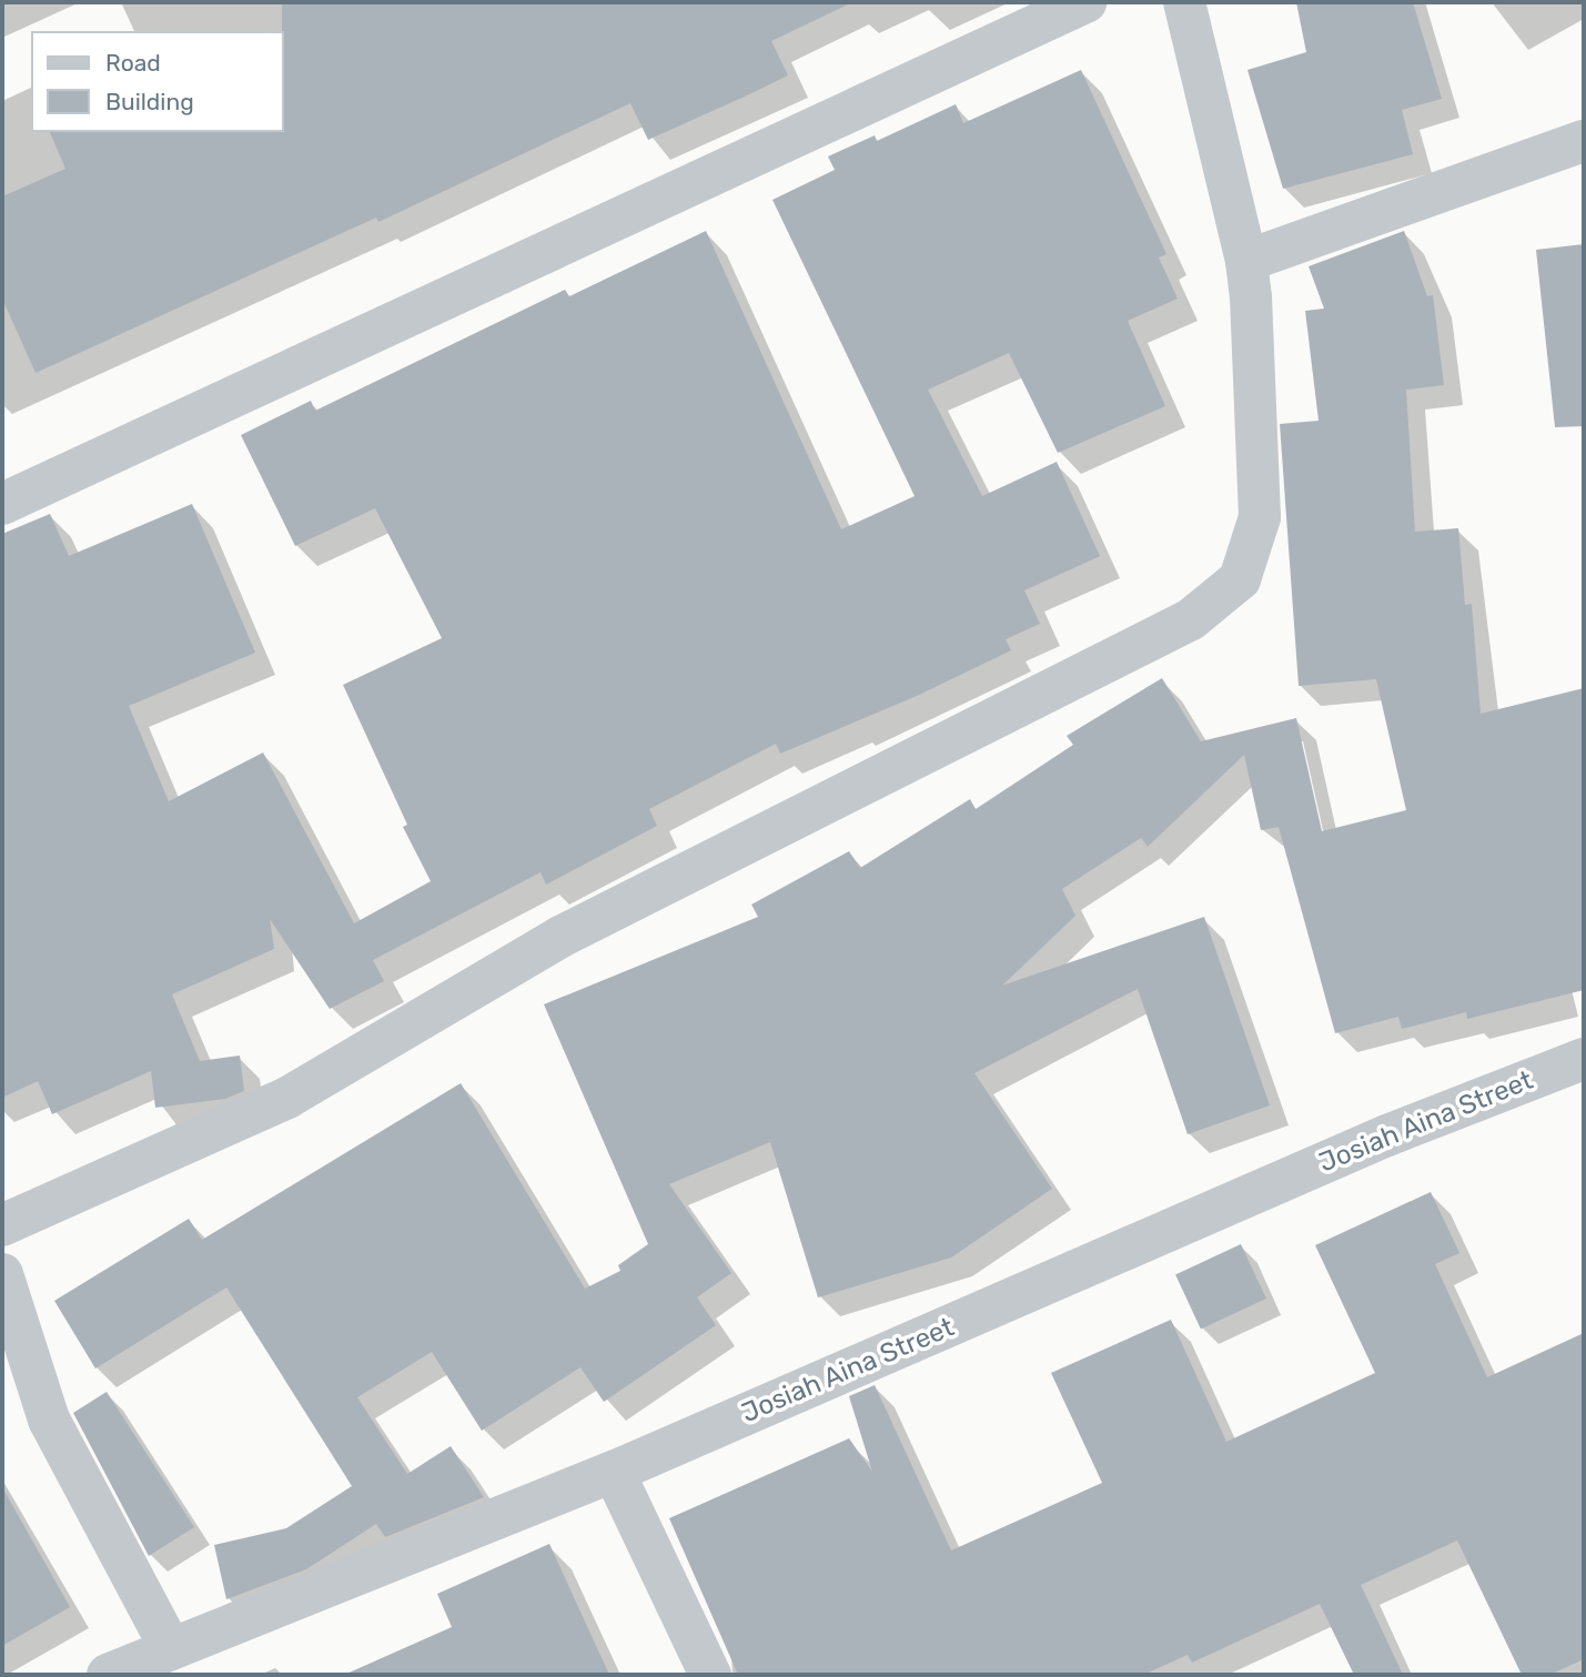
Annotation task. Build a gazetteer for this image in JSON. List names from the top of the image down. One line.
{"streets":{"street":["Josiah Aina Street"]},"legend":["Road","Building"]}
